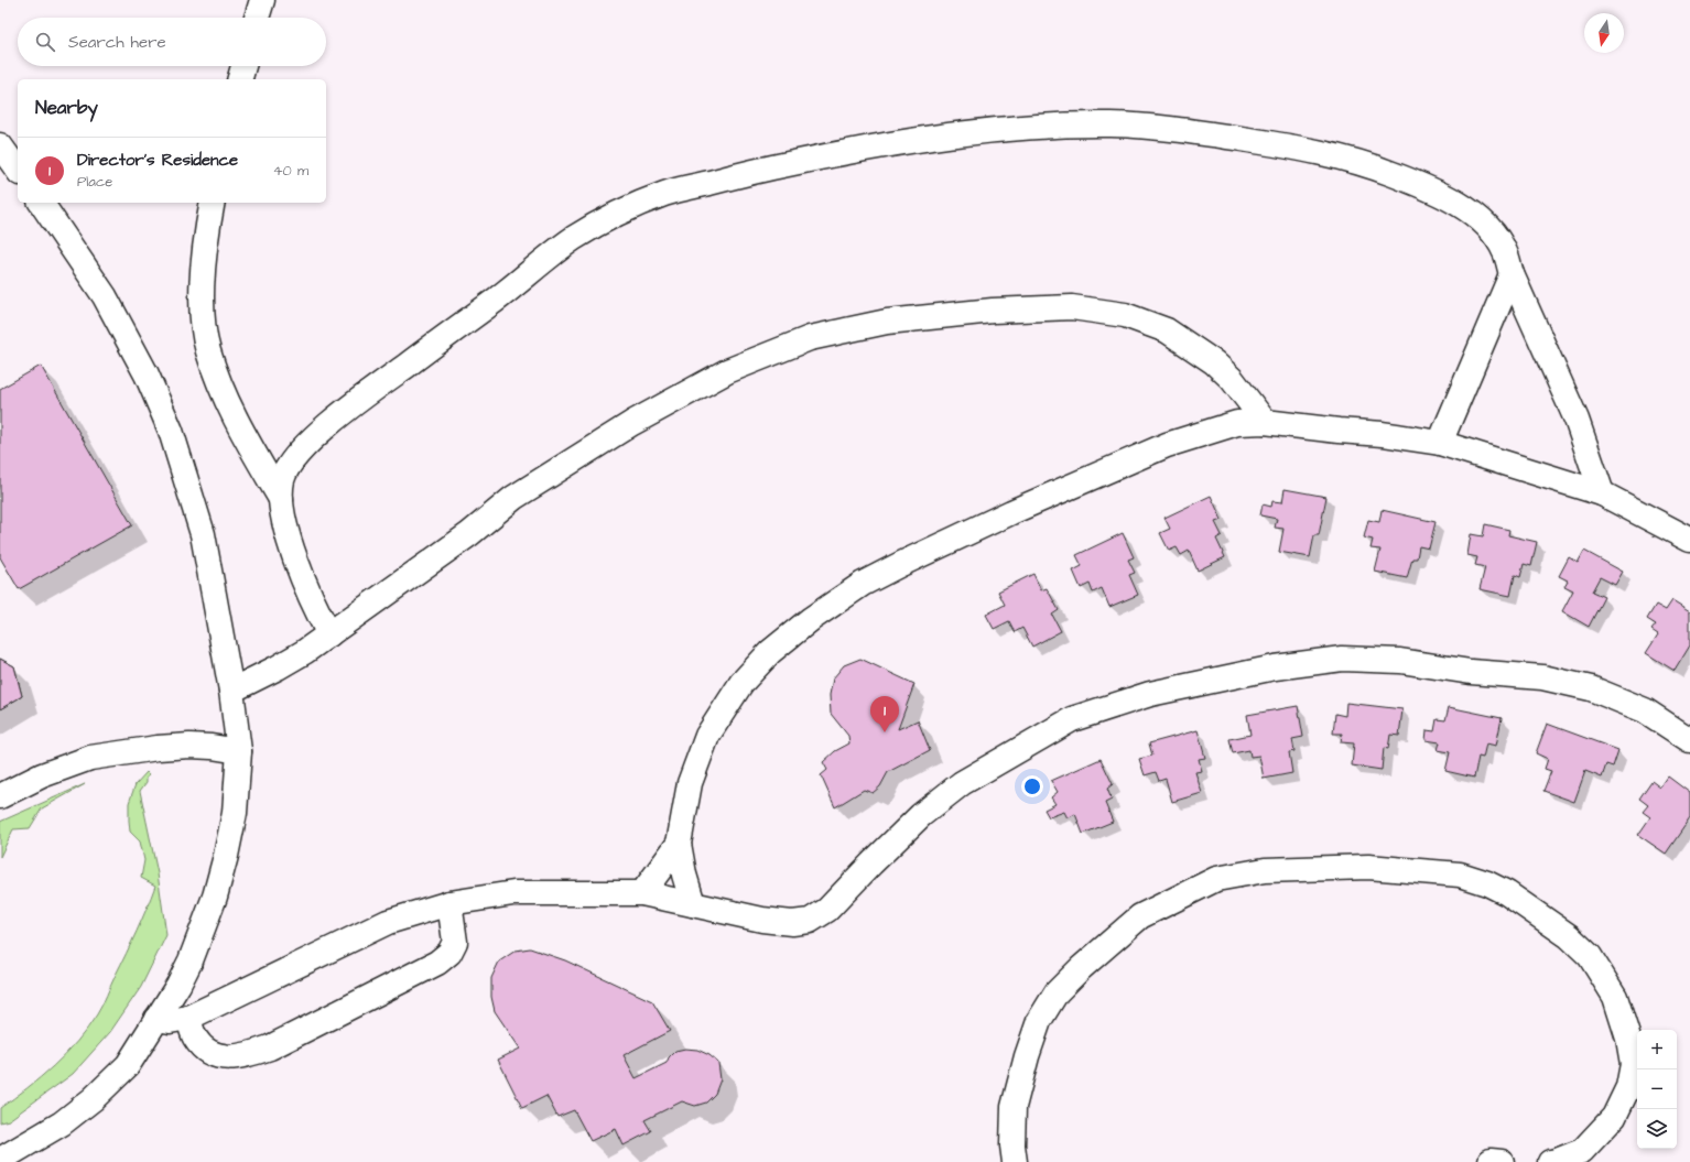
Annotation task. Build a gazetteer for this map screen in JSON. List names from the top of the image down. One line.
{"north":"bottom","page":{"search":"Search here","heading":"Nearby","list":[{"mark":"1","name":"Director's Residence","note":"Place","value":"40 m"}],"pins":"1","map_buttons":["+","−"]}}
